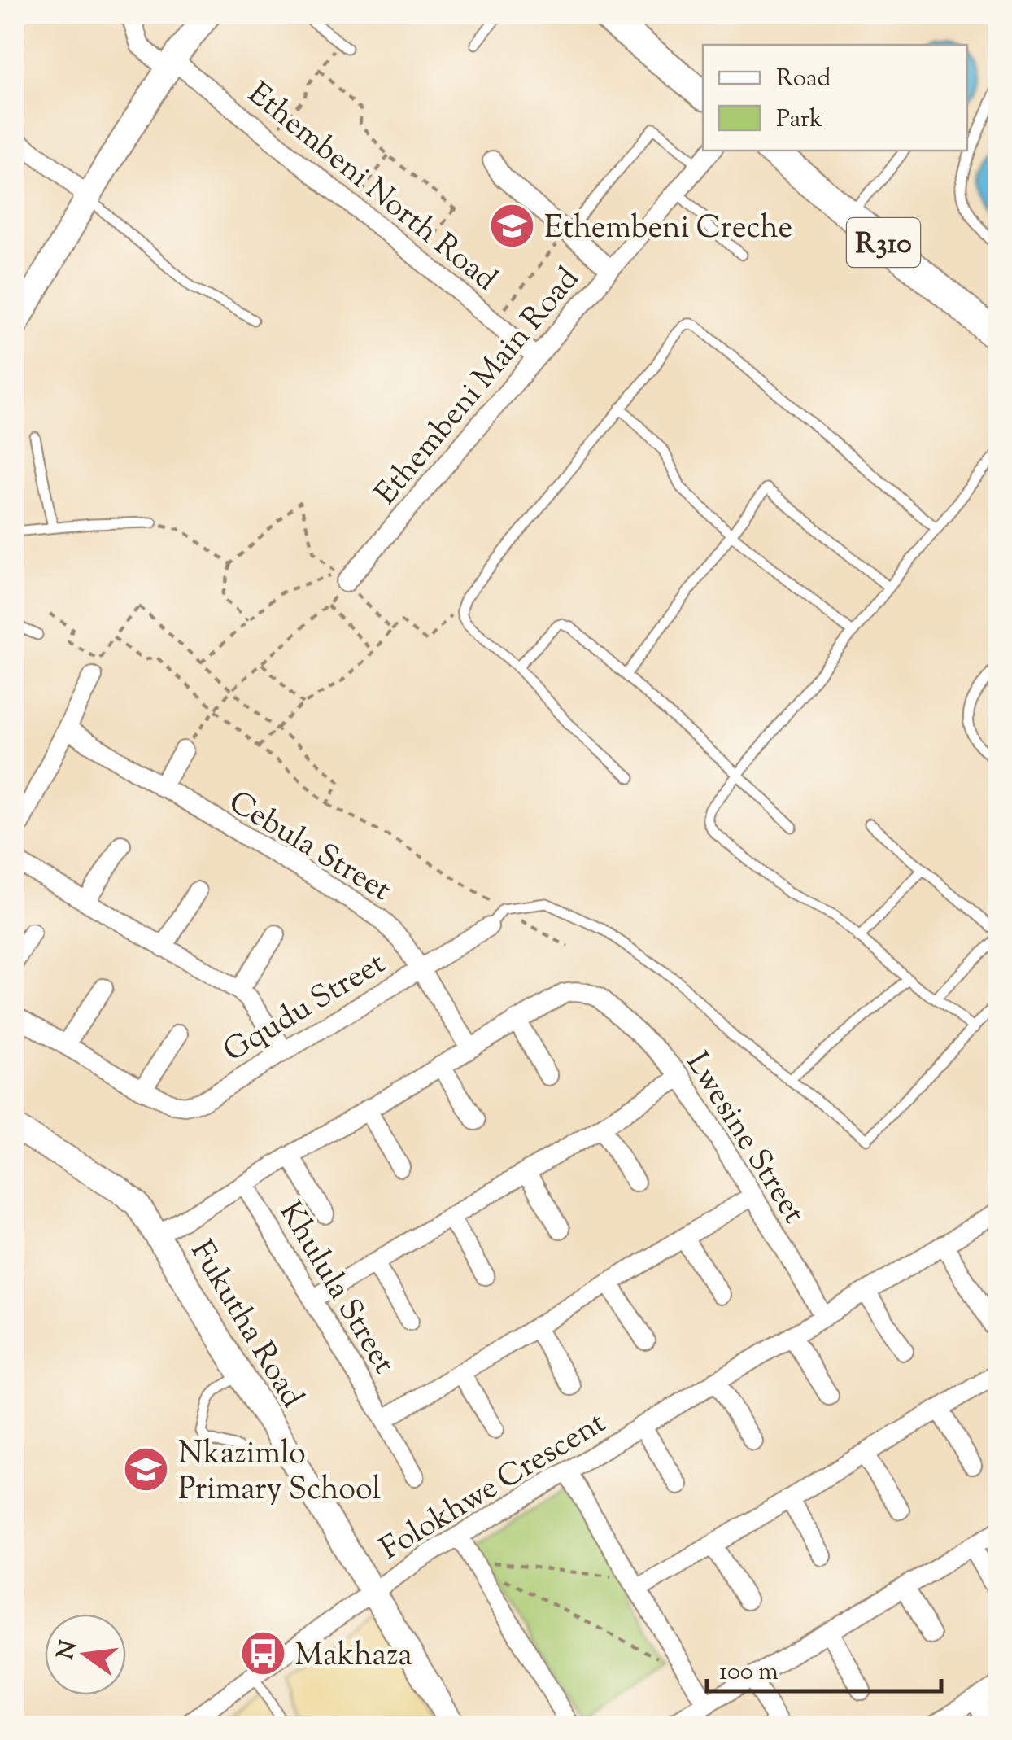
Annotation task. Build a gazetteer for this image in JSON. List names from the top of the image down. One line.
{"streets":{"main road":["R310"],"street":["Ethembeni North Road","Ethembeni Main Road","Cebula Street","Gqudu Street","Lwesine Street","Khulula Street","Fukutha Road","Folokhwe Crescent"]},"crossings":[["Ethembeni North Road","Ethembeni Main Road"],["Cebula Street","Gqudu Street"],["Cebula Street","Lwesine Street"],["Lwesine Street","Khulula Street"],["Lwesine Street","Fukutha Road"],["Lwesine Street","Folokhwe Crescent"],["Fukutha Road","Folokhwe Crescent"]],"places":{"school or university":["Ethembeni Creche","Nkazimlo Primary School"],"bus stop":["Makhaza"]},"legend":["Road","Park"],"scale_bar":"100 m","north":"left"}
